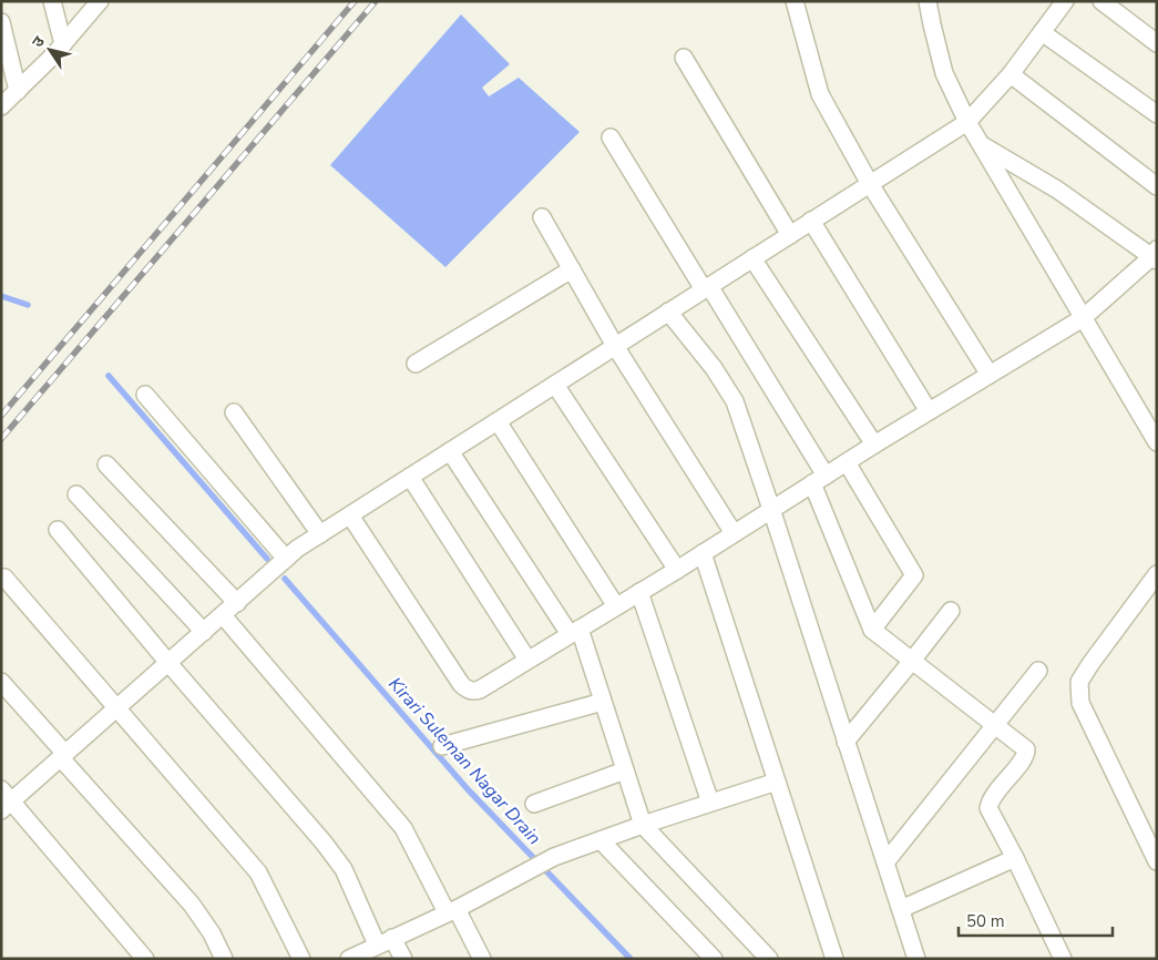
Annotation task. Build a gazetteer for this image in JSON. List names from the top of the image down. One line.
{"water":["Kirari Suleman Nagar Drain"],"scale_bar":"50 m","north":"top left"}
